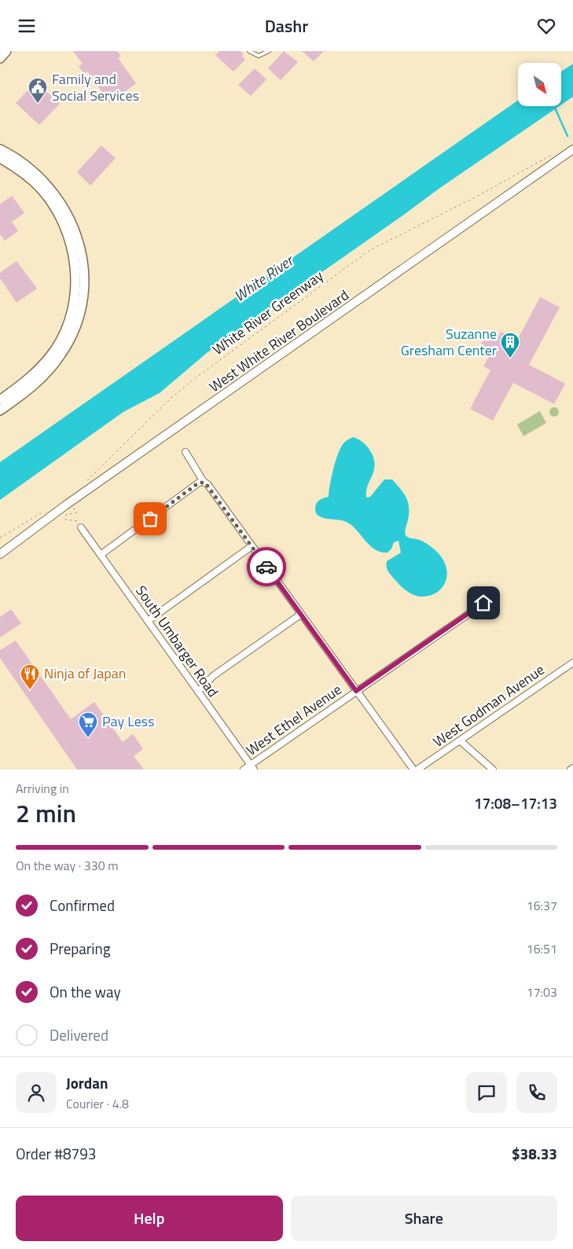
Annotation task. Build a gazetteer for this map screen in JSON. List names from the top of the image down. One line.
{"streets":{"street":["West White River Boulevard","South Umbarger Road","West Godman Avenue","West Ethel Avenue"],"path":["White River Greenway"]},"crossings":[["South Umbarger Road","West Ethel Avenue"]],"water":["White River"],"places":{"public building":["Family and Social Services"],"building":["Suzanne Gresham Center"],"restaurant":["Ninja of Japan"],"supermarket":["Pay Less"]},"north":"bottom right","page":{"header":"Dashr","heading":["2 min","Arriving in","17:08–17:13"],"panel":["Jordan","Courier · 4.8","Order #8793","$38.33"],"bar":"On the way · 330 m","list":[["Confirmed","16:37"],["Preparing","16:51"],["On the way","17:03"],"Delivered"],"buttons":["Help","Share"]}}
